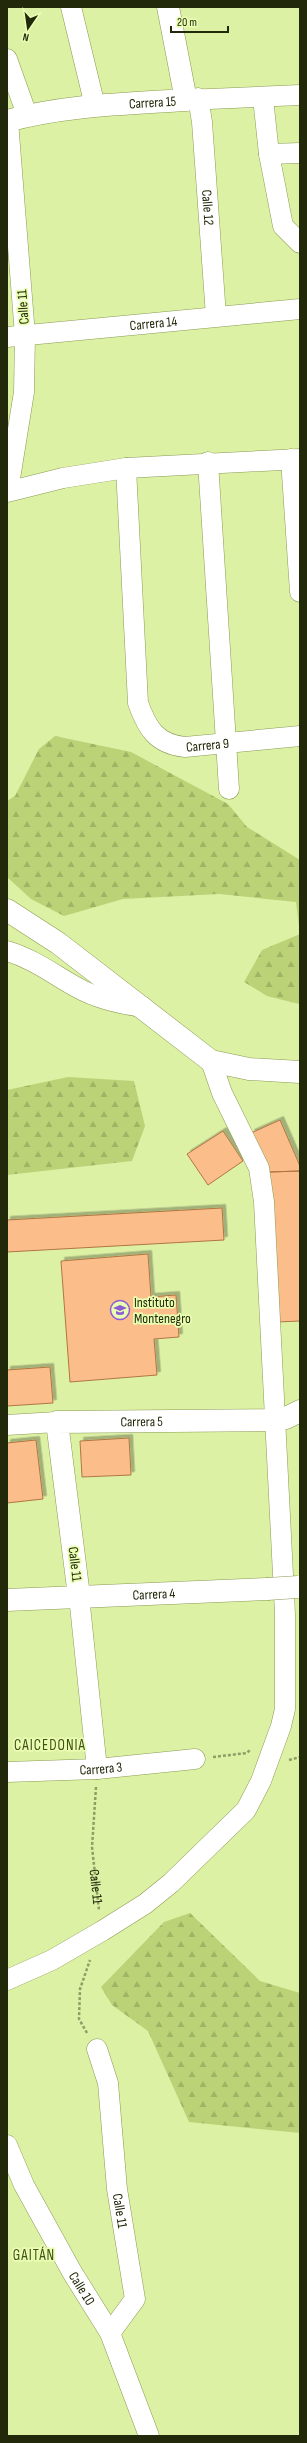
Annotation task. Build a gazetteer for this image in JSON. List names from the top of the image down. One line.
{"streets":{"main road":["Carrera 15","Calle 12","Calle 11","Carrera 5","Carrera 4"],"street":["Carrera 14","Carrera 9","Carrera 3","Calle 10"]},"crossings":[["Carrera 15","Calle 12"],["Carrera 15","Calle 11"],["Calle 12","Carrera 14"],["Calle 11","Carrera 14"],["Calle 11","Carrera 5"],["Calle 11","Carrera 4"],["Calle 11","Carrera 3"],["Calle 11","Calle 10"]],"districts":["CAICEDONIA","GAITÁN"],"places":{"school or university":["Instituto Montenegro"]},"scale_bar":"20 m","north":"bottom"}
